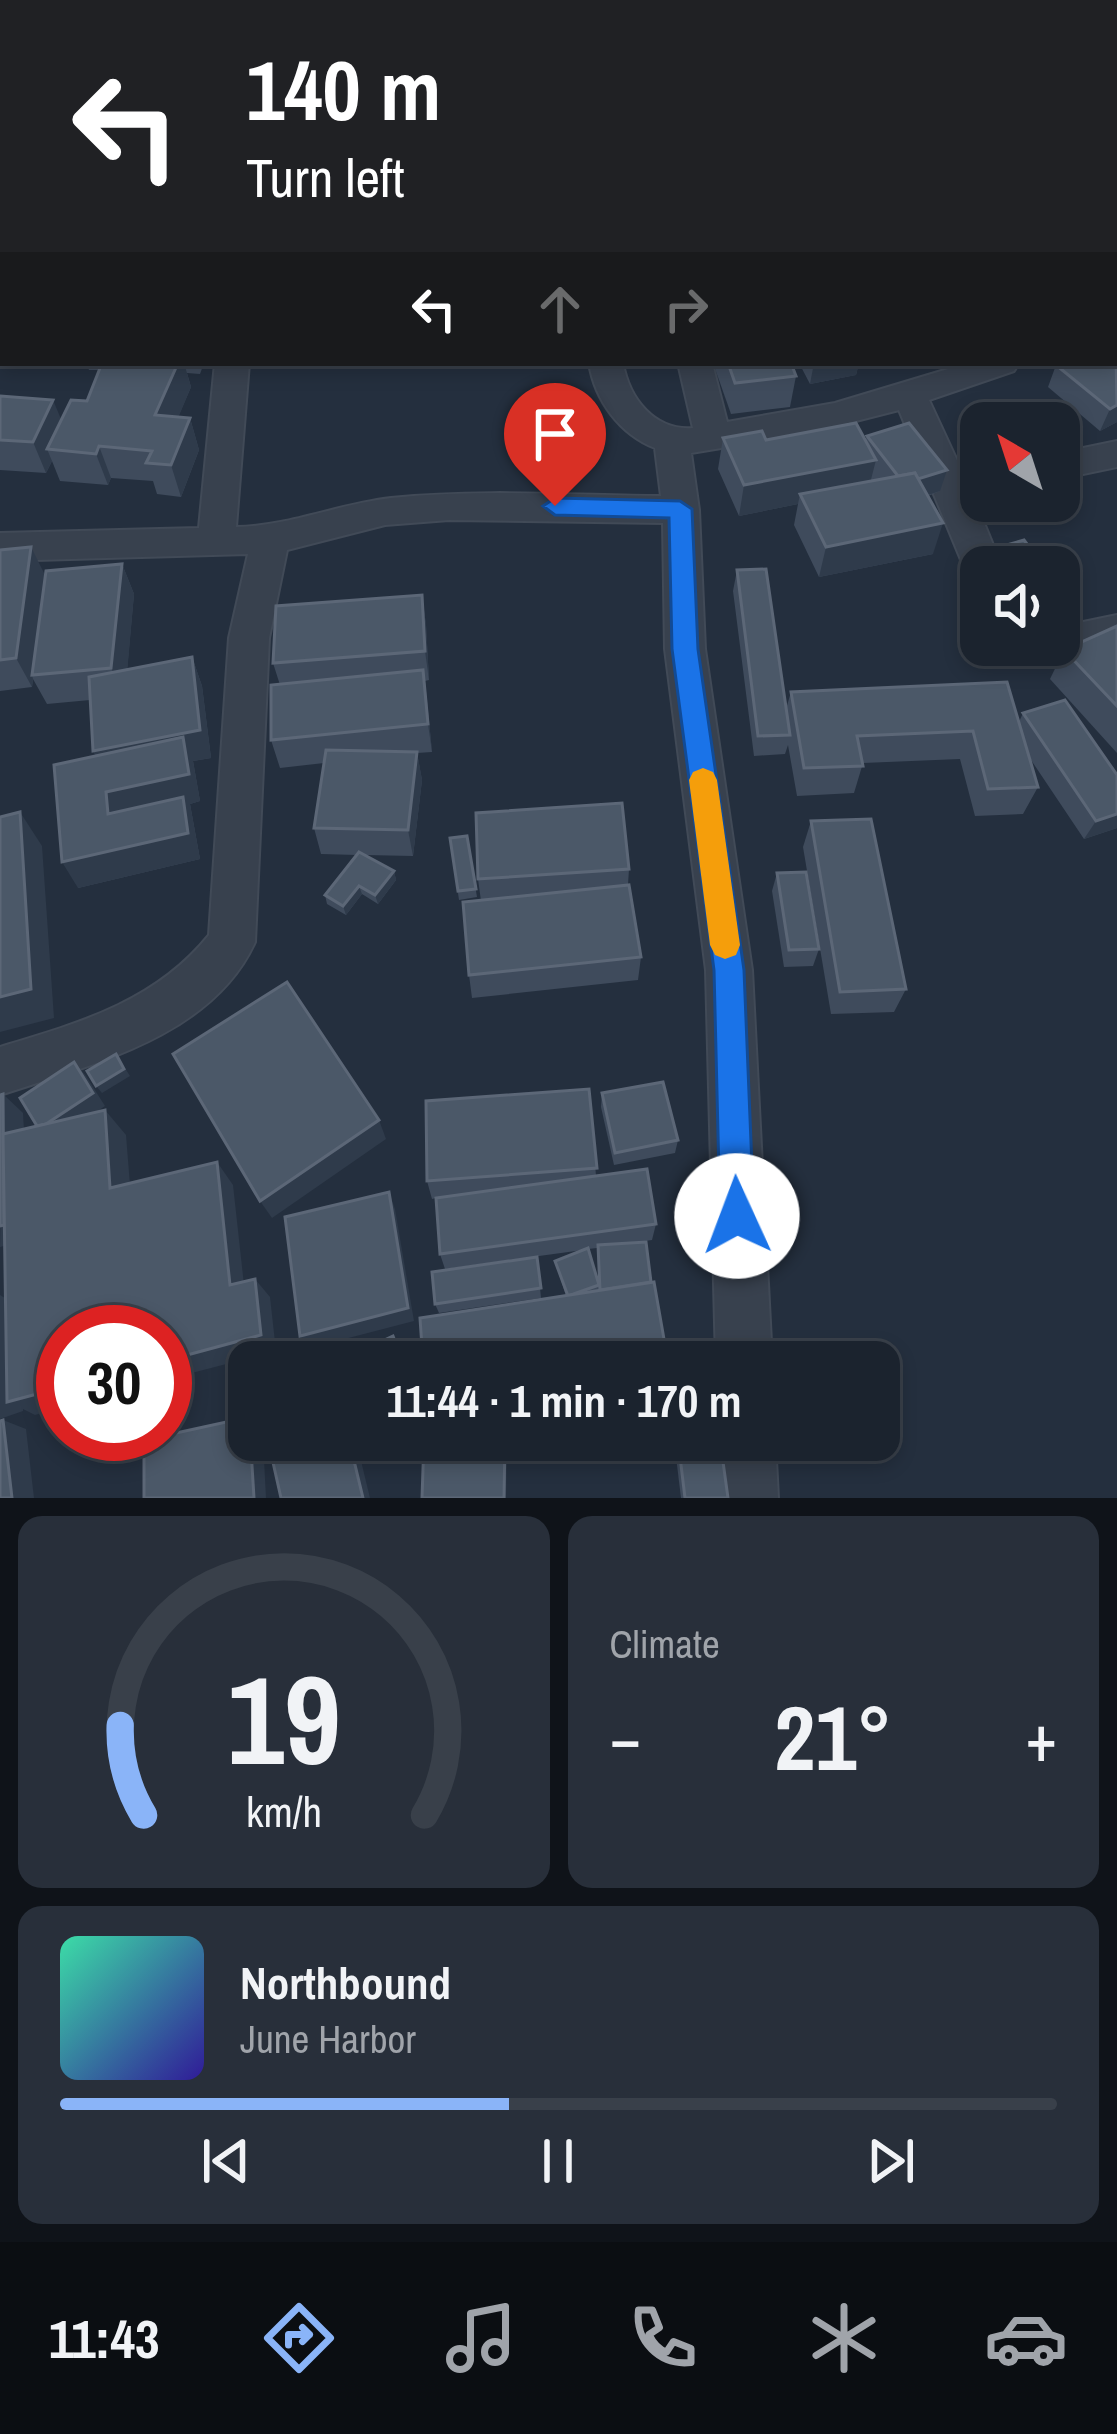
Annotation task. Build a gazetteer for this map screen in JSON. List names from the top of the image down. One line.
{"north":"top left","page":{"turn":["140 m","Turn left"],"limit":"30","trip":"11:44 · 1 min · 170 m","tile":"Climate","heat":["−","21°","+"],"song":["Northbound","June Harbor"],"tabs":"11:43","gauge":["19","km/h"]}}
